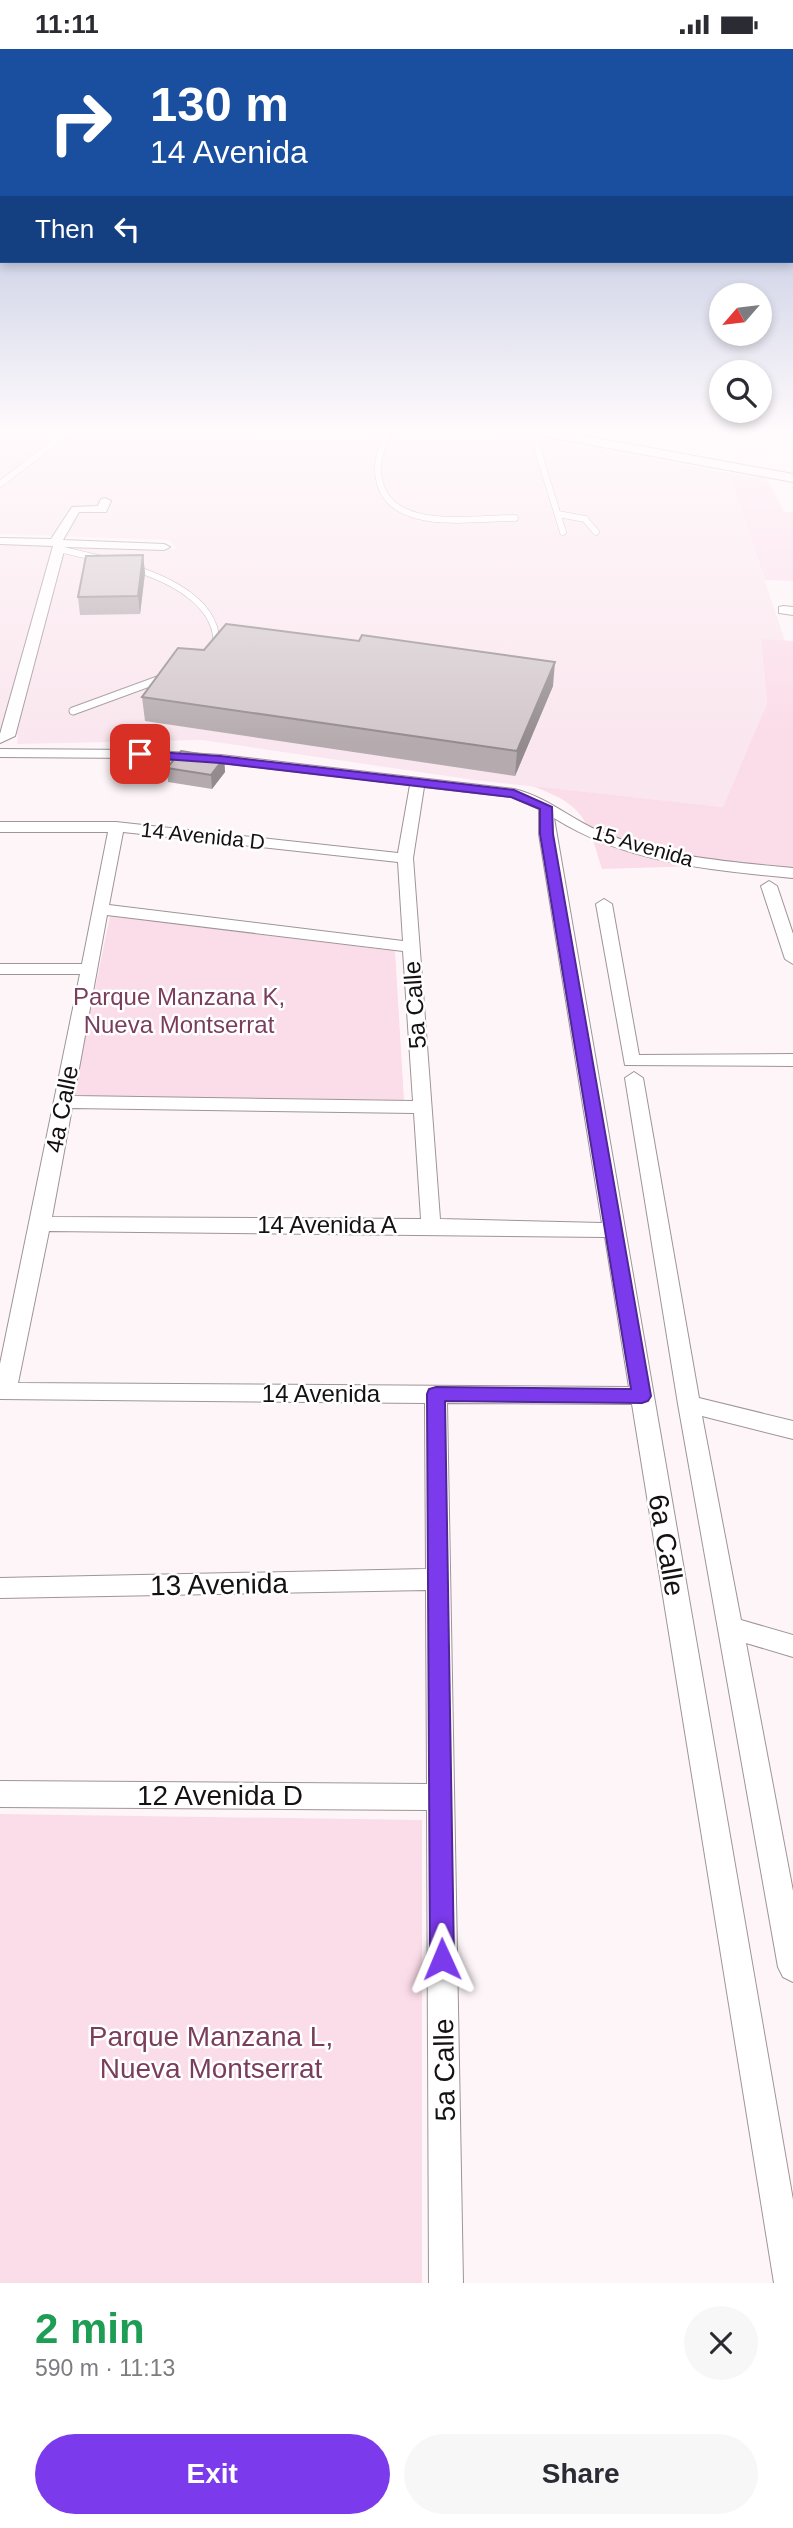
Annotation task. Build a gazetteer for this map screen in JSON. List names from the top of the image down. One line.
{"streets":{"street":["14 Avenida D","15 Avenida","5a Calle","4a Calle","14 Avenida A","14 Avenida","6a Calle","13 Avenida","12 Avenida D"]},"crossings":[["14 Avenida D","5a Calle"],["14 Avenida D","4a Calle"],["15 Avenida","5a Calle"],["15 Avenida","6a Calle"],["5a Calle","14 Avenida A"],["5a Calle","14 Avenida"],["5a Calle","13 Avenida"],["5a Calle","12 Avenida D"],["4a Calle","14 Avenida A"],["4a Calle","14 Avenida"],["14 Avenida A","6a Calle"],["14 Avenida","6a Calle"]],"parks":["Parque Manzana K, Nueva Montserrat","Parque Manzana L, Nueva Montserrat"],"north":"bottom left","page":{"status":"11:11","turn":["130 m","14 Avenida"],"then":"Then","heading":["2 min","590 m · 11:13"],"buttons":["Exit","Share"]}}
